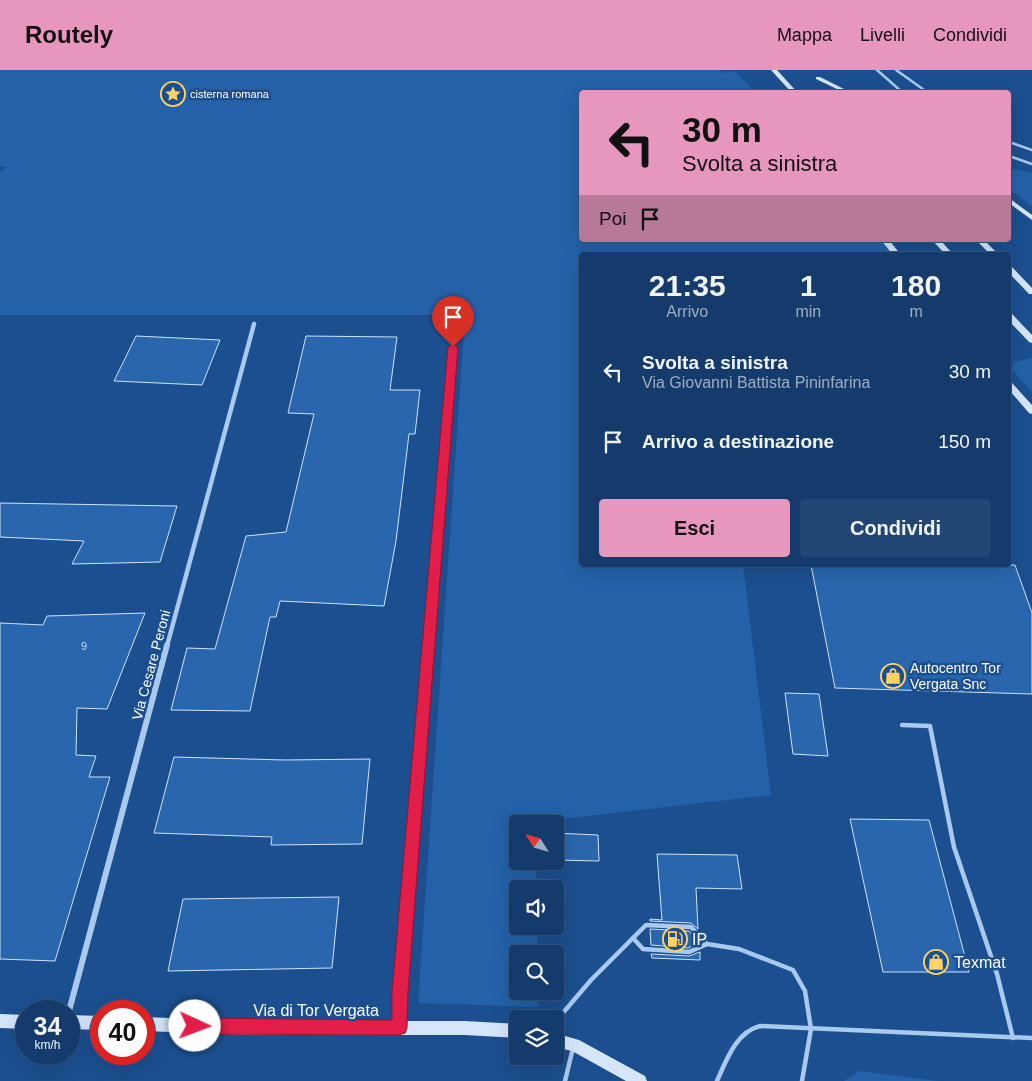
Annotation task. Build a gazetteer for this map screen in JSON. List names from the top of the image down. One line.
{"streets":{"main road":["Via di Tor Vergata"],"street":["Via Cesare Peroni"]},"places":{"place":["cisterna romana"],"shop":["Autocentro Tor Vergata Snc","Texmat"],"fuel station":["IP"]},"house_numbers":["9"],"north":"top left","page":{"header":"Routely","nav":["Mappa","Livelli","Condividi"],"turn":["30 m","Svolta a sinistra"],"then":"Poi","eta":["21:35","Arrivo","1","min","180","m"],"list":[{"name":"Svolta a sinistra","note":"Via Giovanni Battista Pininfarina","value":"30 m"},{"name":"Arrivo a destinazione","value":"150 m"}],"buttons":["Esci","Condividi"],"speed":"34 km/h","limit":"40"}}
